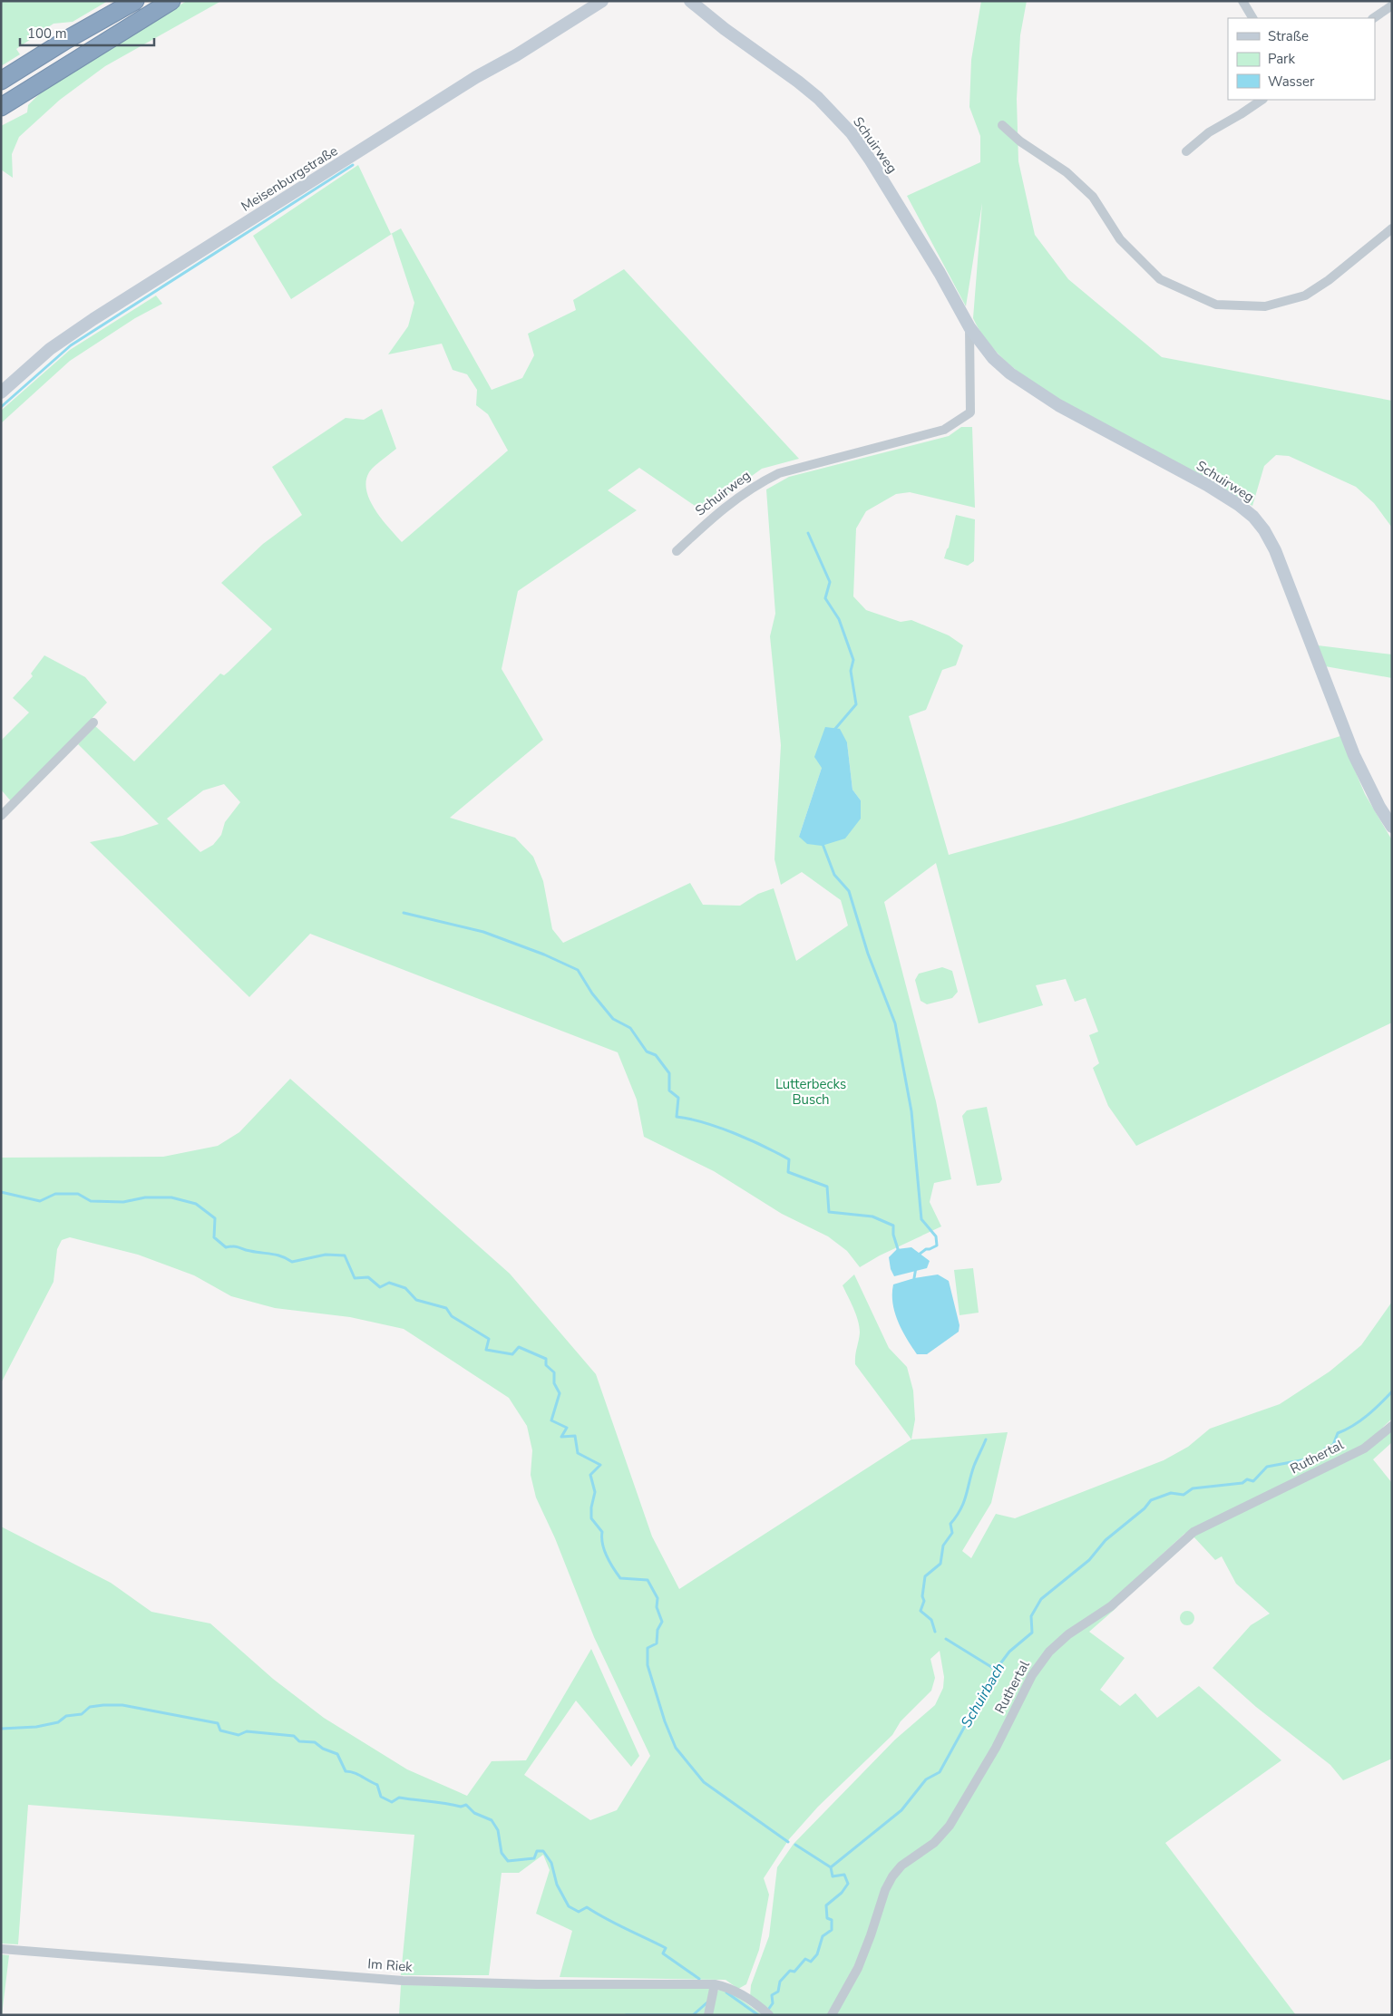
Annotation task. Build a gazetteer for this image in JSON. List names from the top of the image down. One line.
{"streets":{"main road":["Schuirweg","Meisenburgstraße"],"street":["Ruthertal","Im Riek"]},"water":["Schuirbach"],"parks":["Lutterbecks Busch"],"legend":["Straße","Park","Wasser"],"scale_bar":"100 m"}
